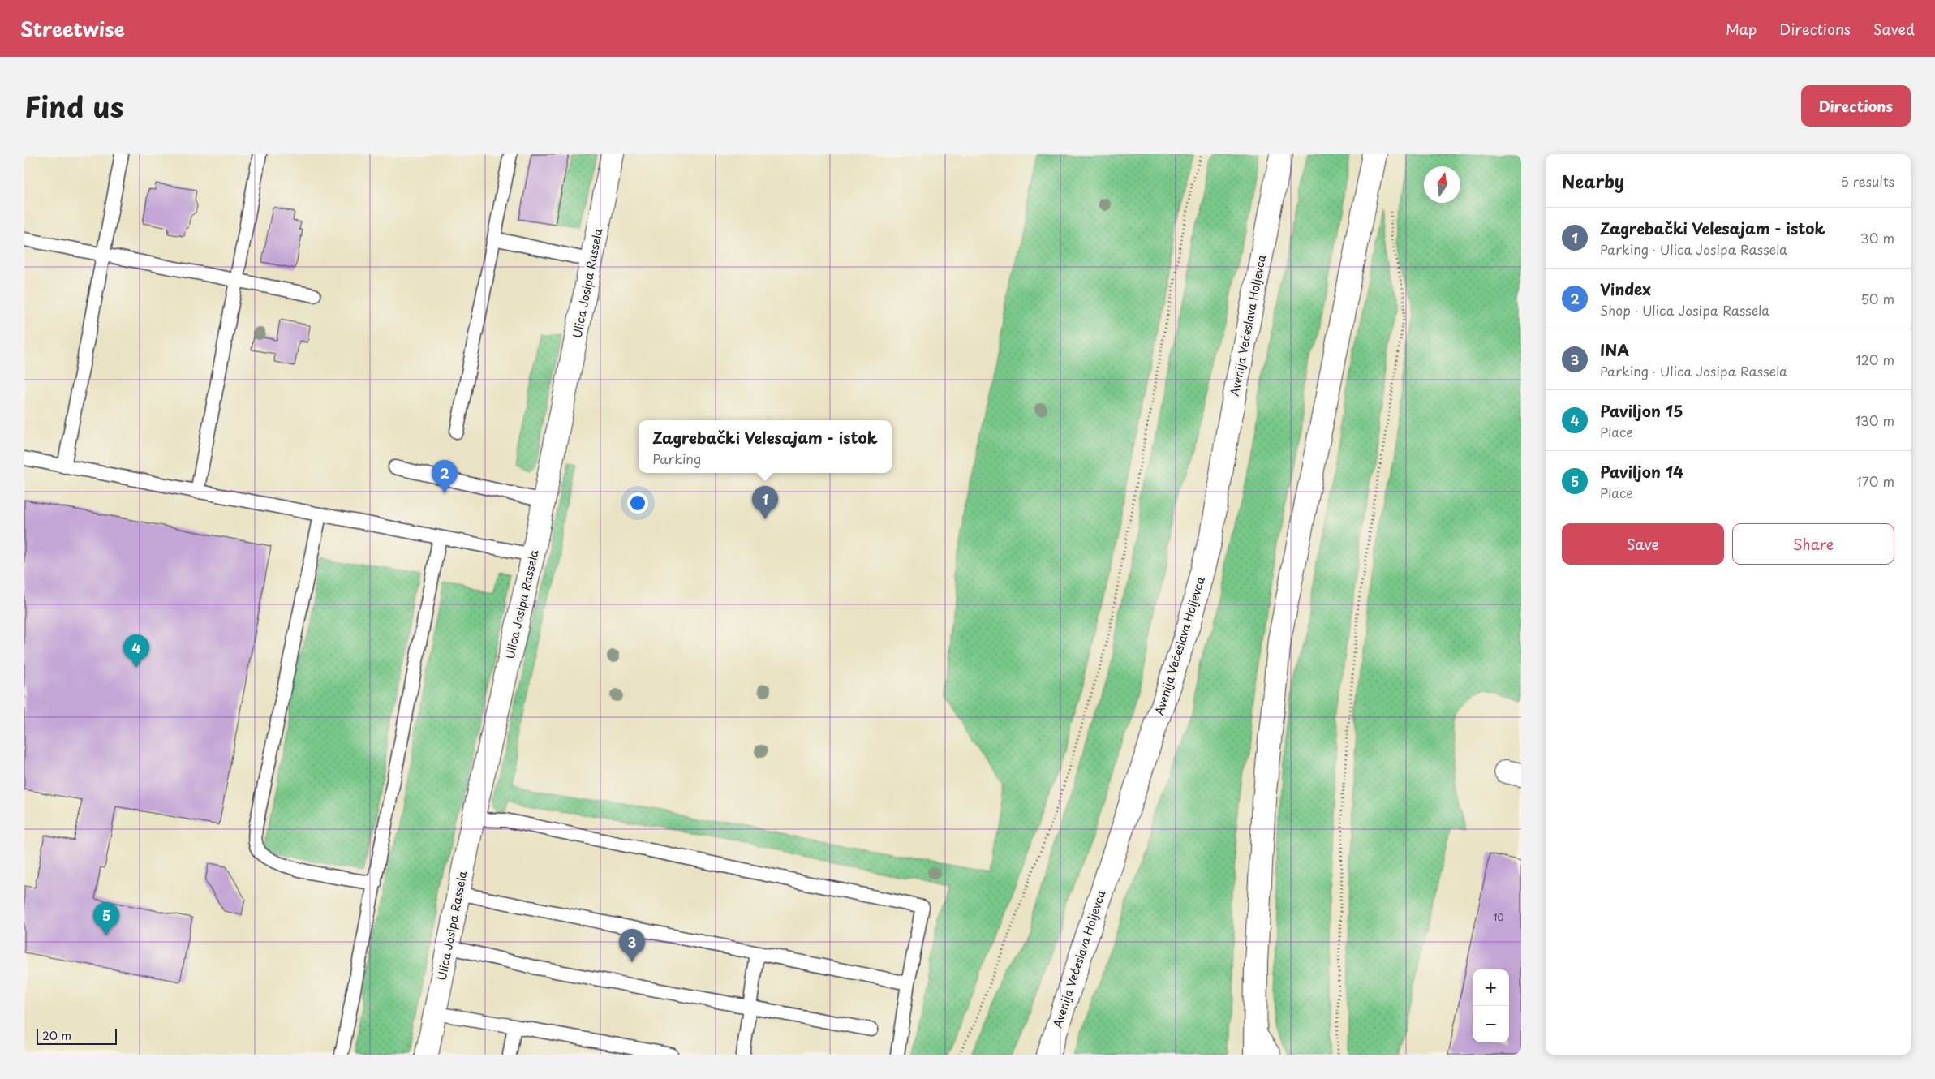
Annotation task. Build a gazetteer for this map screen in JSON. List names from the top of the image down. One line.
{"streets":{"main road":["Ulica Josipa Rassela","Avenija Većeslava Holjevca"]},"house_numbers":["10"],"scale_bar":"20 m","north":"top","page":{"header":"Streetwise","nav":["Map","Directions","Saved"],"title":"Find us","buttons":["Directions",["Save","Share"]],"heading":["Nearby","5 results"],"list":[{"mark":"1","name":"Zagrebački Velesajam - istok","note":"Parking · Ulica Josipa Rassela","value":"30 m"},{"mark":"2","name":"Vindex","note":"Shop · Ulica Josipa Rassela","value":"50 m"},{"mark":"3","name":"INA","note":"Parking · Ulica Josipa Rassela","value":"120 m"},{"mark":"4","name":"Paviljon 15","note":"Place","value":"130 m"},{"mark":"5","name":"Paviljon 14","note":"Place","value":"170 m"}],"popup":["Zagrebački Velesajam - istok","Parking"],"pins":["2","1","4","5","3"],"map_buttons":["+","−"],"scale":"20 m"}}
